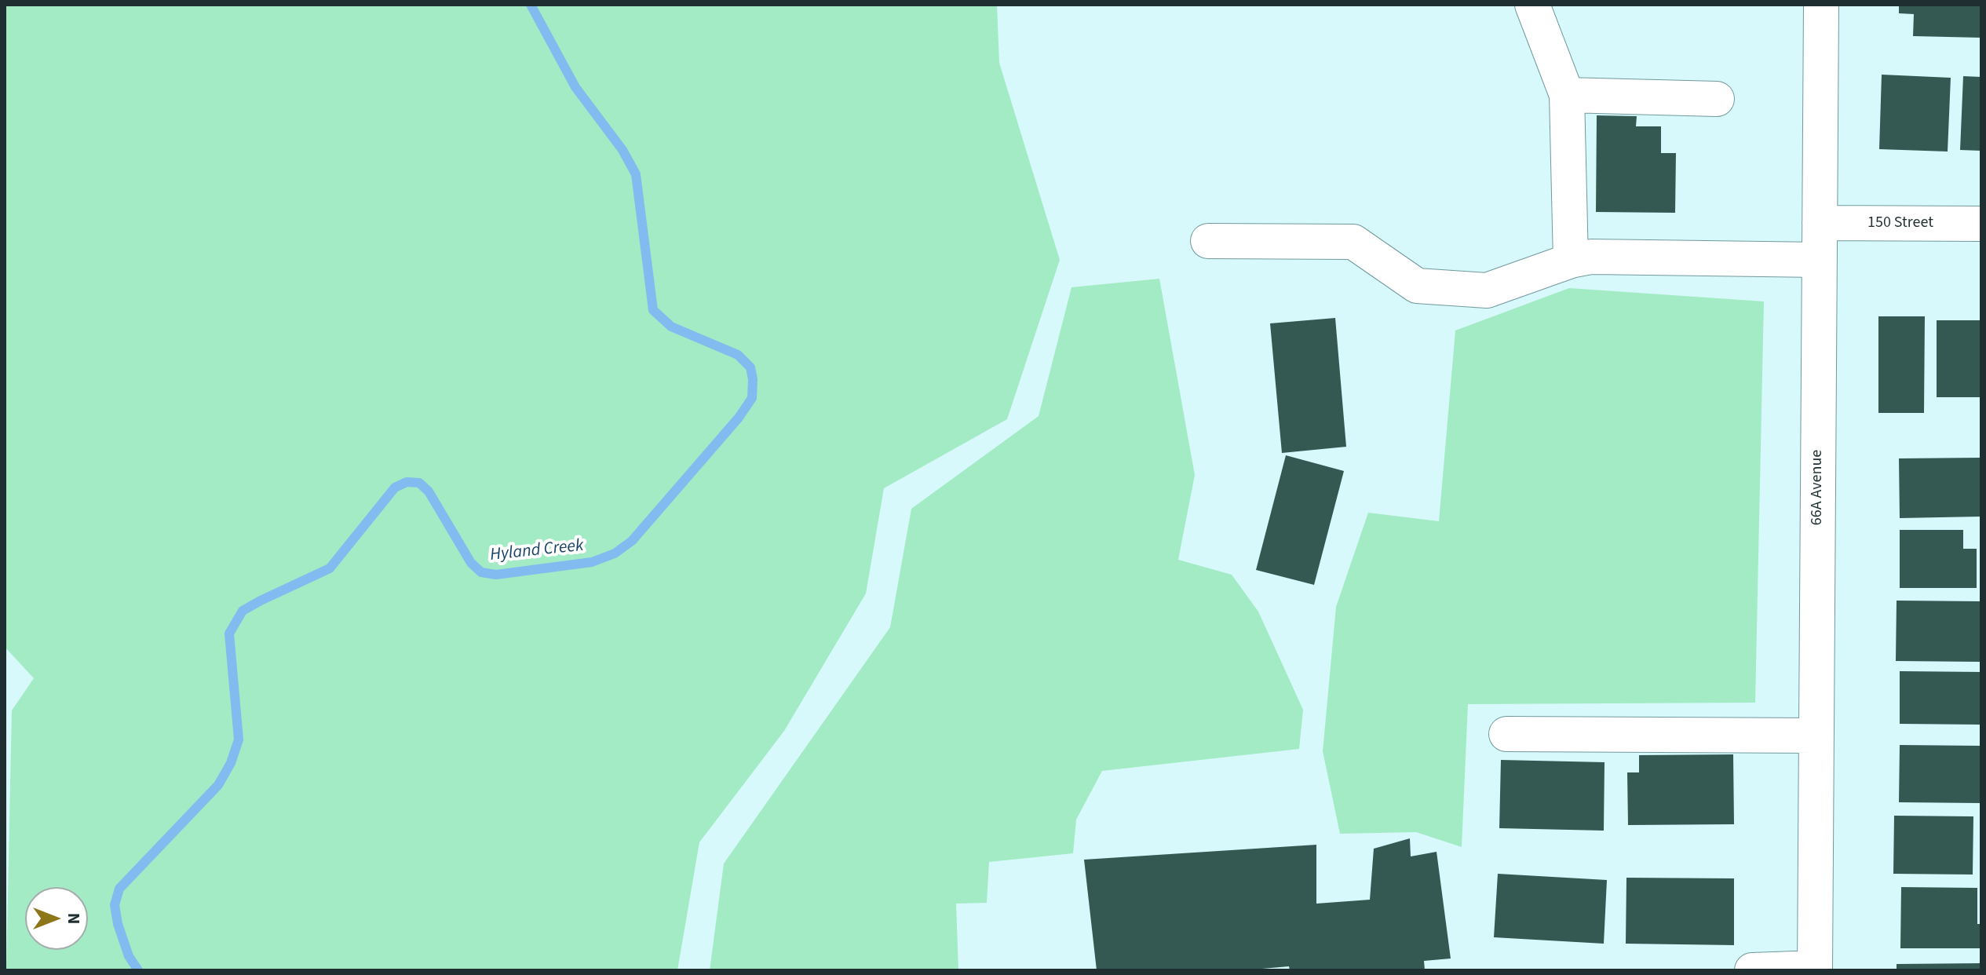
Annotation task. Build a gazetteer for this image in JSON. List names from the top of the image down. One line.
{"streets":{"street":["150 Street","66A Avenue"]},"crossings":[["150 Street","66A Avenue"]],"water":["Hyland Creek"],"north":"right"}
